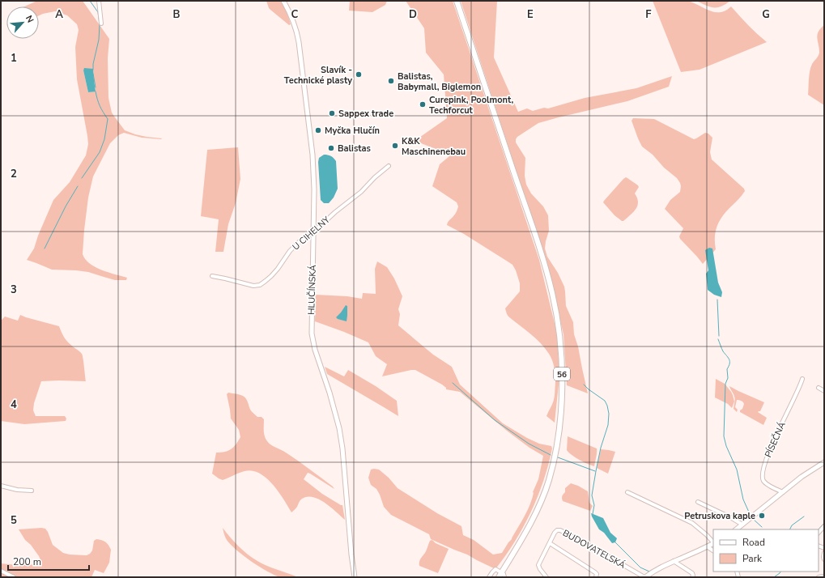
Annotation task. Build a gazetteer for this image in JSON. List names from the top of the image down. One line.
{"streets":{"main road":["56"],"street":["U CIHELNY","HLUČÍNSKÁ","PÍSEČNÁ","BUDOVATELSKÁ"]},"crossings":[["U CIHELNY","HLUČÍNSKÁ"]],"places":["Slavík - Technické plasty","Balistas, Babymall, Biglemon","Curepink, Poolmont, Techforcut","Sappex trade","Myčka Hlučín","K&K Maschinenebau","Balistas","Petruskova kaple"],"legend":["Road","Park"],"scale_bar":"200 m","north":"top right","grid":{"columns":["A","B","C","D","E","F","G"],"rows":["1","2","3","4","5"]}}
